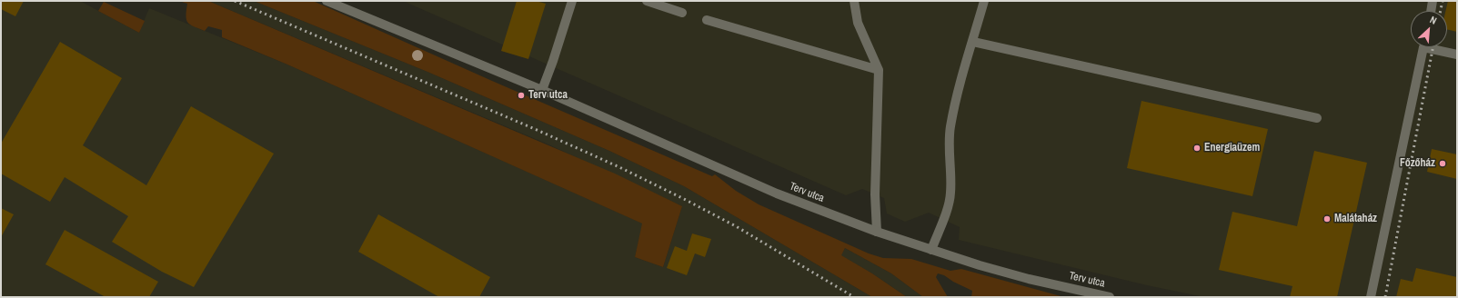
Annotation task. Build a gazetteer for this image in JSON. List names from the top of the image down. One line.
{"streets":{"street":["Terv utca"]},"places":["Terv utca","Energiaüzem","Főzőház","Malátaház"],"north":"top right"}
